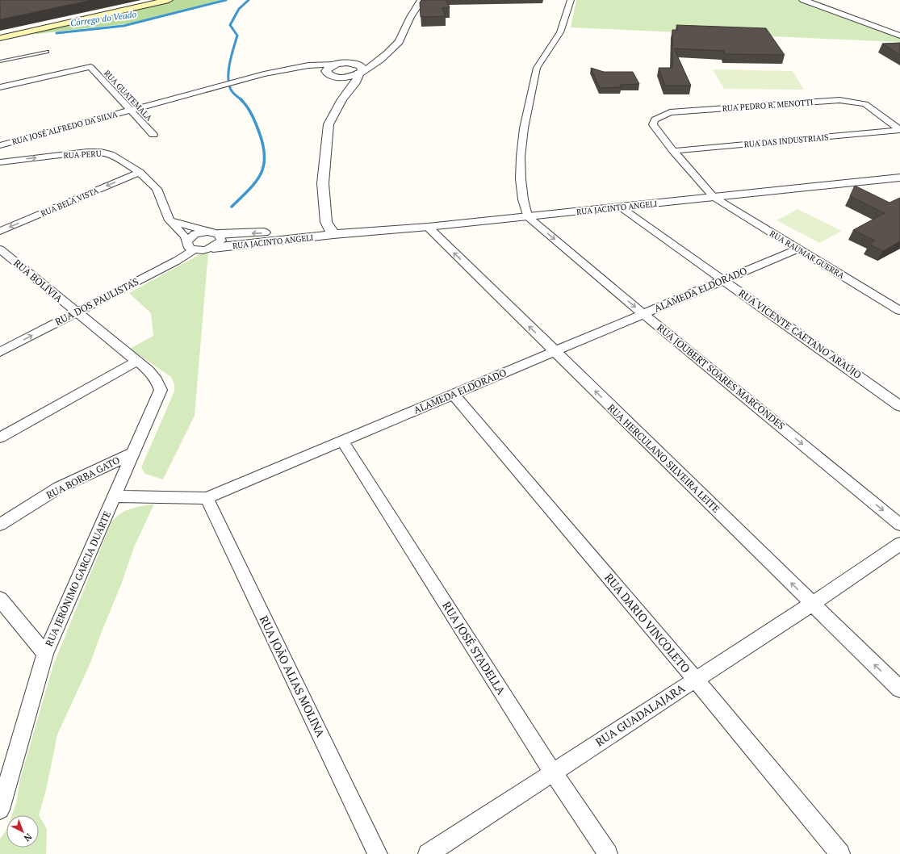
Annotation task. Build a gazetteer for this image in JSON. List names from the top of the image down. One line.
{"streets":{"street":["RUA GUATEMALA","RUA PEDRO R. MENOTTI","RUA JOSÉ ALFREDO DA SILVA","RUA DAS INDUSTRIAIS","RUA PERU","RUA BELA VISTA","RUA JACINTO ANGELI","RUA RAUMAR GUERRA","RUA BOLÍVIA","ALAMEDA ELDORADO","RUA DOS PAULISTAS","RUA VICENTE CAETANO ARAÚJO","RUA JOUBERT SOARES MARCONDES","RUA HERCULANO SILVEIRA LEITE","RUA BORBA GATO","RUA JERÔNIMO GARCIA DUARTE","RUA DARIO VINCOLETO","RUA JOSÉ STADELLA","RUA JOÃO ALIAS MOLINA","RUA GUADALAJARA"]},"crossings":[["RUA GUATEMALA","RUA JOSÉ ALFREDO DA SILVA"],["RUA PEDRO R. MENOTTI","RUA DAS INDUSTRIAIS"],["RUA PEDRO R. MENOTTI","RUA RAUMAR GUERRA"],["RUA DAS INDUSTRIAIS","RUA RAUMAR GUERRA"],["RUA PERU","RUA BELA VISTA"],["RUA JACINTO ANGELI","RUA RAUMAR GUERRA"],["RUA JACINTO ANGELI","RUA VICENTE CAETANO ARAÚJO"],["RUA JACINTO ANGELI","RUA JOUBERT SOARES MARCONDES"],["RUA JACINTO ANGELI","RUA HERCULANO SILVEIRA LEITE"],["RUA RAUMAR GUERRA","ALAMEDA ELDORADO"],["RUA BOLÍVIA","RUA DOS PAULISTAS"],["RUA BOLÍVIA","RUA JERÔNIMO GARCIA DUARTE"],["ALAMEDA ELDORADO","RUA VICENTE CAETANO ARAÚJO"],["ALAMEDA ELDORADO","RUA JOUBERT SOARES MARCONDES"],["ALAMEDA ELDORADO","RUA HERCULANO SILVEIRA LEITE"],["ALAMEDA ELDORADO","RUA JERÔNIMO GARCIA DUARTE"],["ALAMEDA ELDORADO","RUA DARIO VINCOLETO"],["ALAMEDA ELDORADO","RUA JOSÉ STADELLA"],["ALAMEDA ELDORADO","RUA JOÃO ALIAS MOLINA"],["RUA HERCULANO SILVEIRA LEITE","RUA GUADALAJARA"],["RUA BORBA GATO","RUA JERÔNIMO GARCIA DUARTE"],["RUA DARIO VINCOLETO","RUA GUADALAJARA"],["RUA JOSÉ STADELLA","RUA GUADALAJARA"]],"one_way":["RUA PERU","RUA BELA VISTA","RUA JOUBERT SOARES MARCONDES","RUA HERCULANO SILVEIRA LEITE"],"water":["Córrego do Veado"],"north":"bottom right"}
